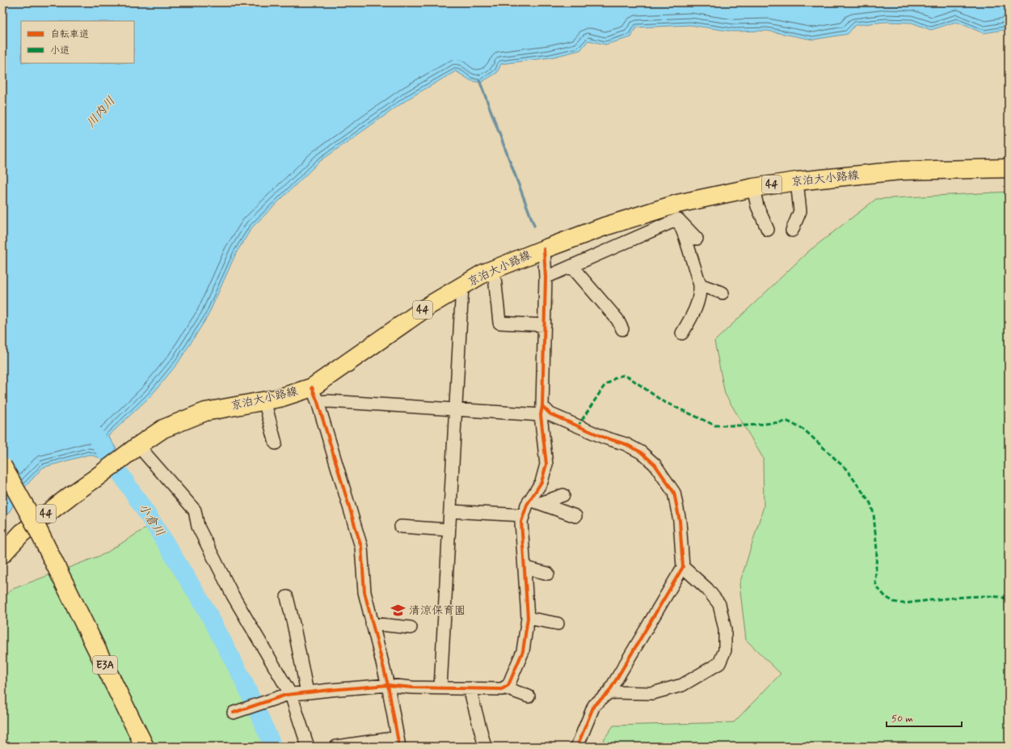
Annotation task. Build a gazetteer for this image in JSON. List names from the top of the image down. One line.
{"streets":{"main road":["京泊大小路線","44","E3A"]},"water":["川内川","小倉川"],"places":{"school or university":["清涼保育園"]},"legend":["自転車道","小道"],"scale_bar":"50 m"}
